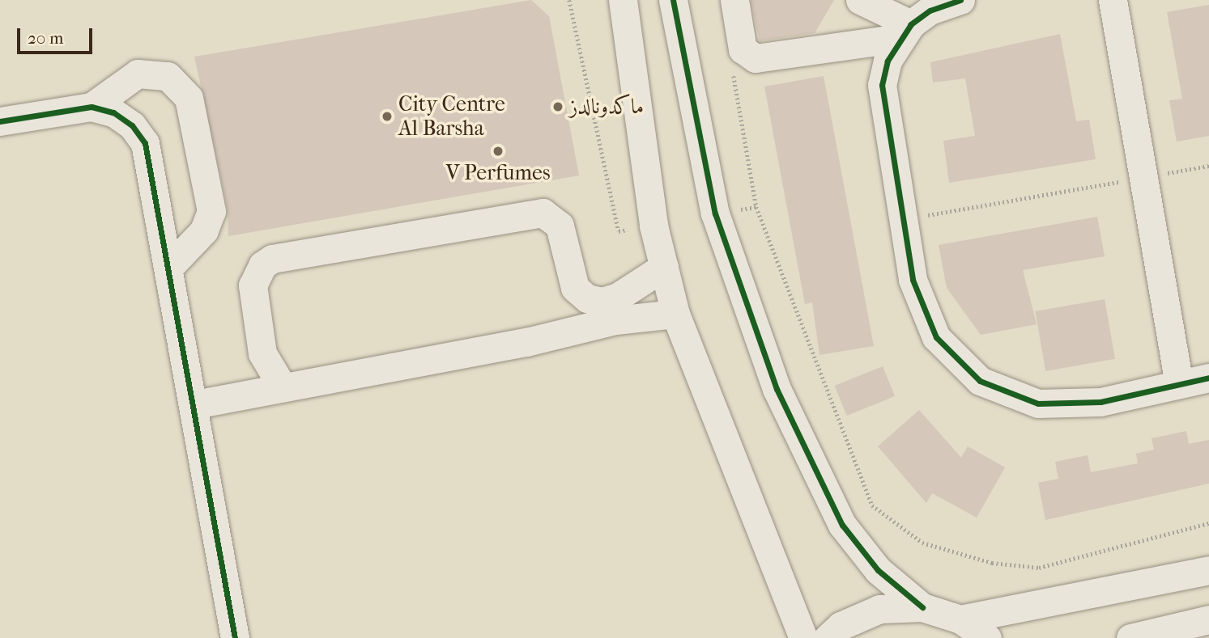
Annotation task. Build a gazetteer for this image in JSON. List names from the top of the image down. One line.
{"places":["ماكدونالدز","City Centre Al Barsha","V Perfumes"],"scale_bar":"20 m"}
